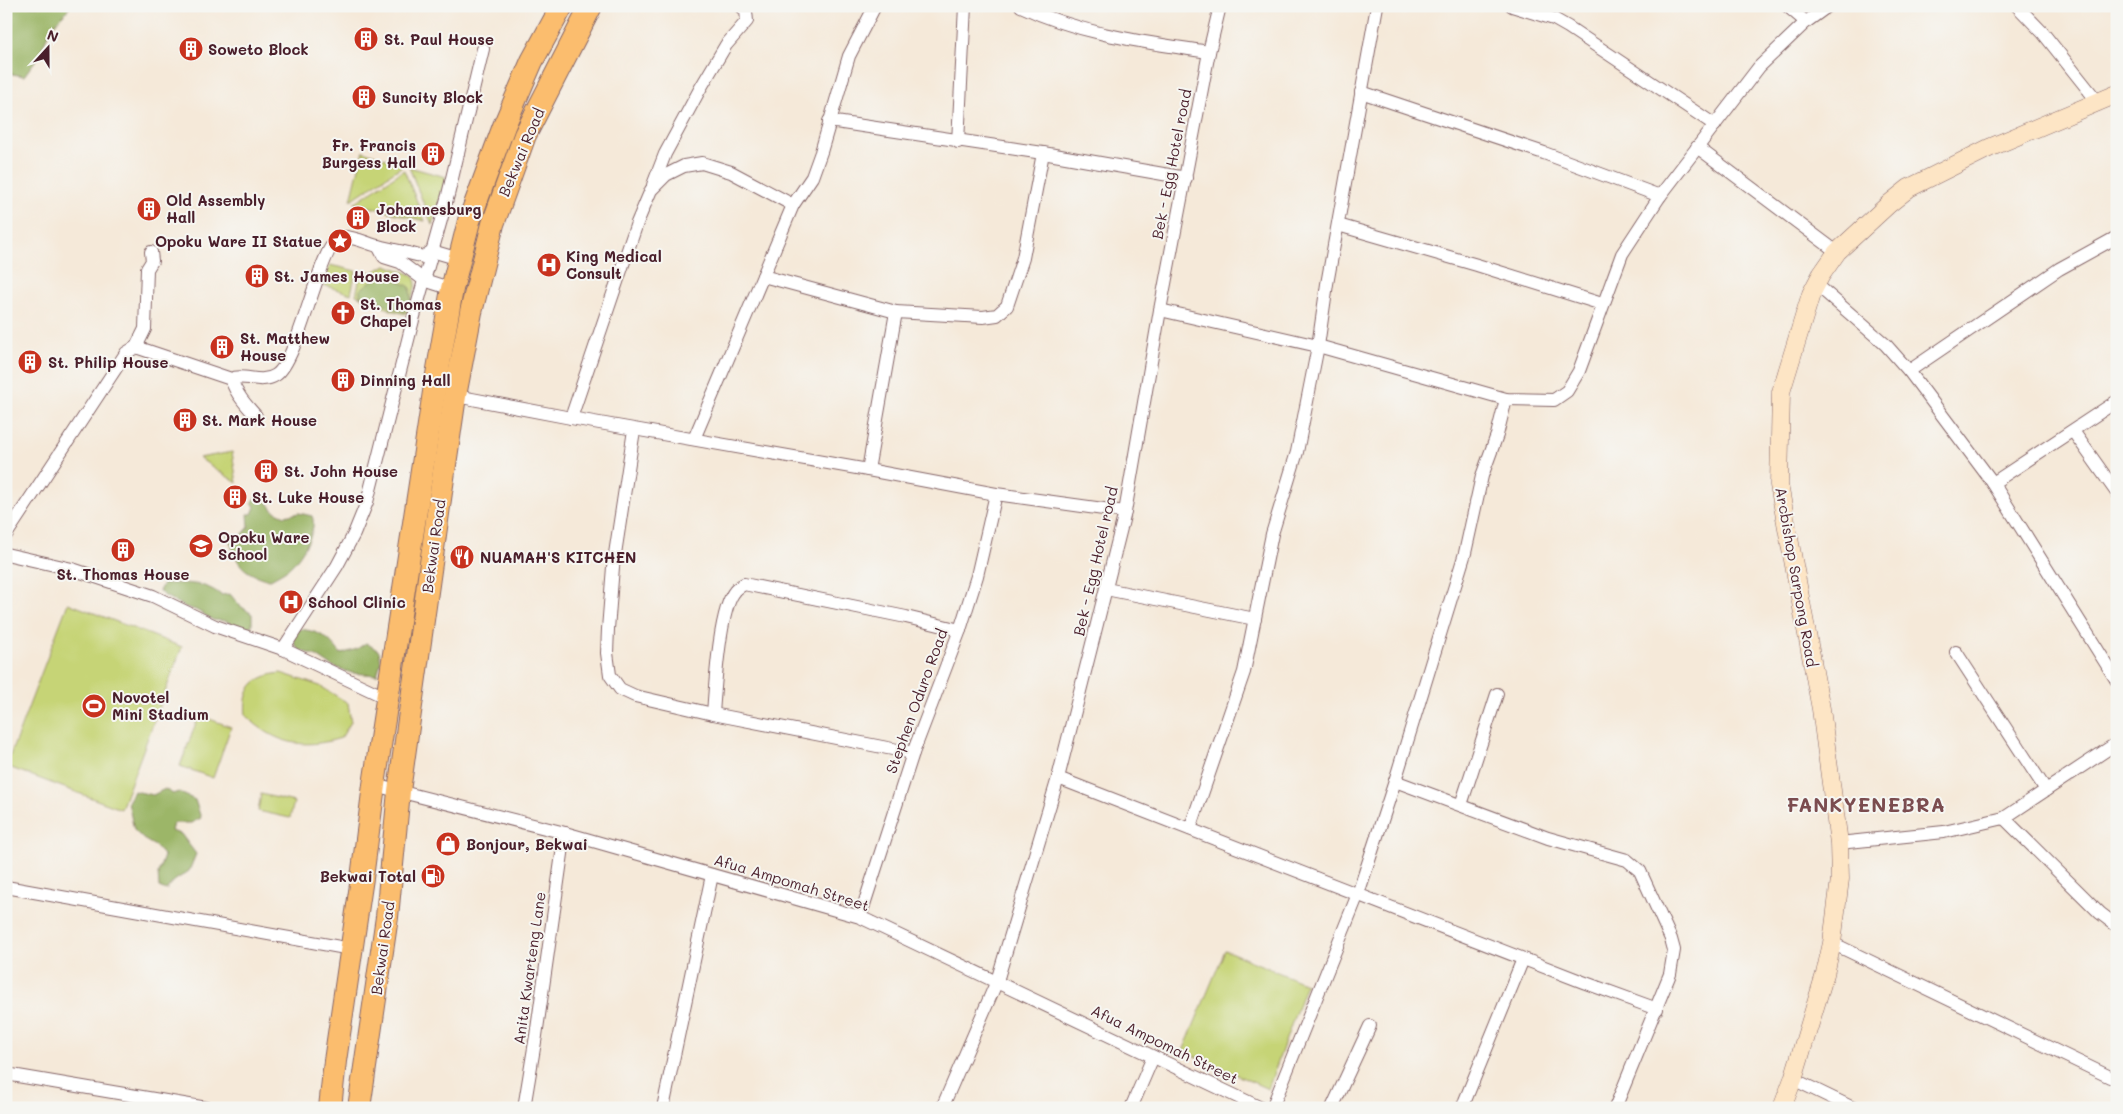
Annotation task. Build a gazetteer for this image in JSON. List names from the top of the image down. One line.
{"streets":{"highway":["Bekwai Road"],"street":["Bek - Egg Hotel road","Arcbishop Sarpong Road","Stephen Oduro Road","Afua Ampomah Street","Anita Kwarteng Lane"]},"crossings":[["Bekwai Road","Afua Ampomah Street"],["Bek - Egg Hotel road","Afua Ampomah Street"],["Stephen Oduro Road","Afua Ampomah Street"],["Afua Ampomah Street","Anita Kwarteng Lane"]],"districts":["FANKYENEBRA"],"places":{"building":["St. Paul House","Soweto Block","Suncity Block","Fr. Francis Burgess Hall","Old Assembly Hall","Johannesburg Block","St. James House","St. Matthew House","St. Philip House","Dinning Hall","St. Mark House","St. John House","St. Luke House","St. Thomas House"],"place":["Opoku Ware II Statue"],"hospital":["King Medical Consult","School Clinic"],"church":["St. Thomas Chapel"],"school or university":["Opoku Ware School"],"restaurant":["NUAMAH'S KITCHEN"],"sports":["Novotel Mini Stadium"],"shop":["Bonjour, Bekwai"],"fuel station":["Bekwai Total"]},"north":"top"}
